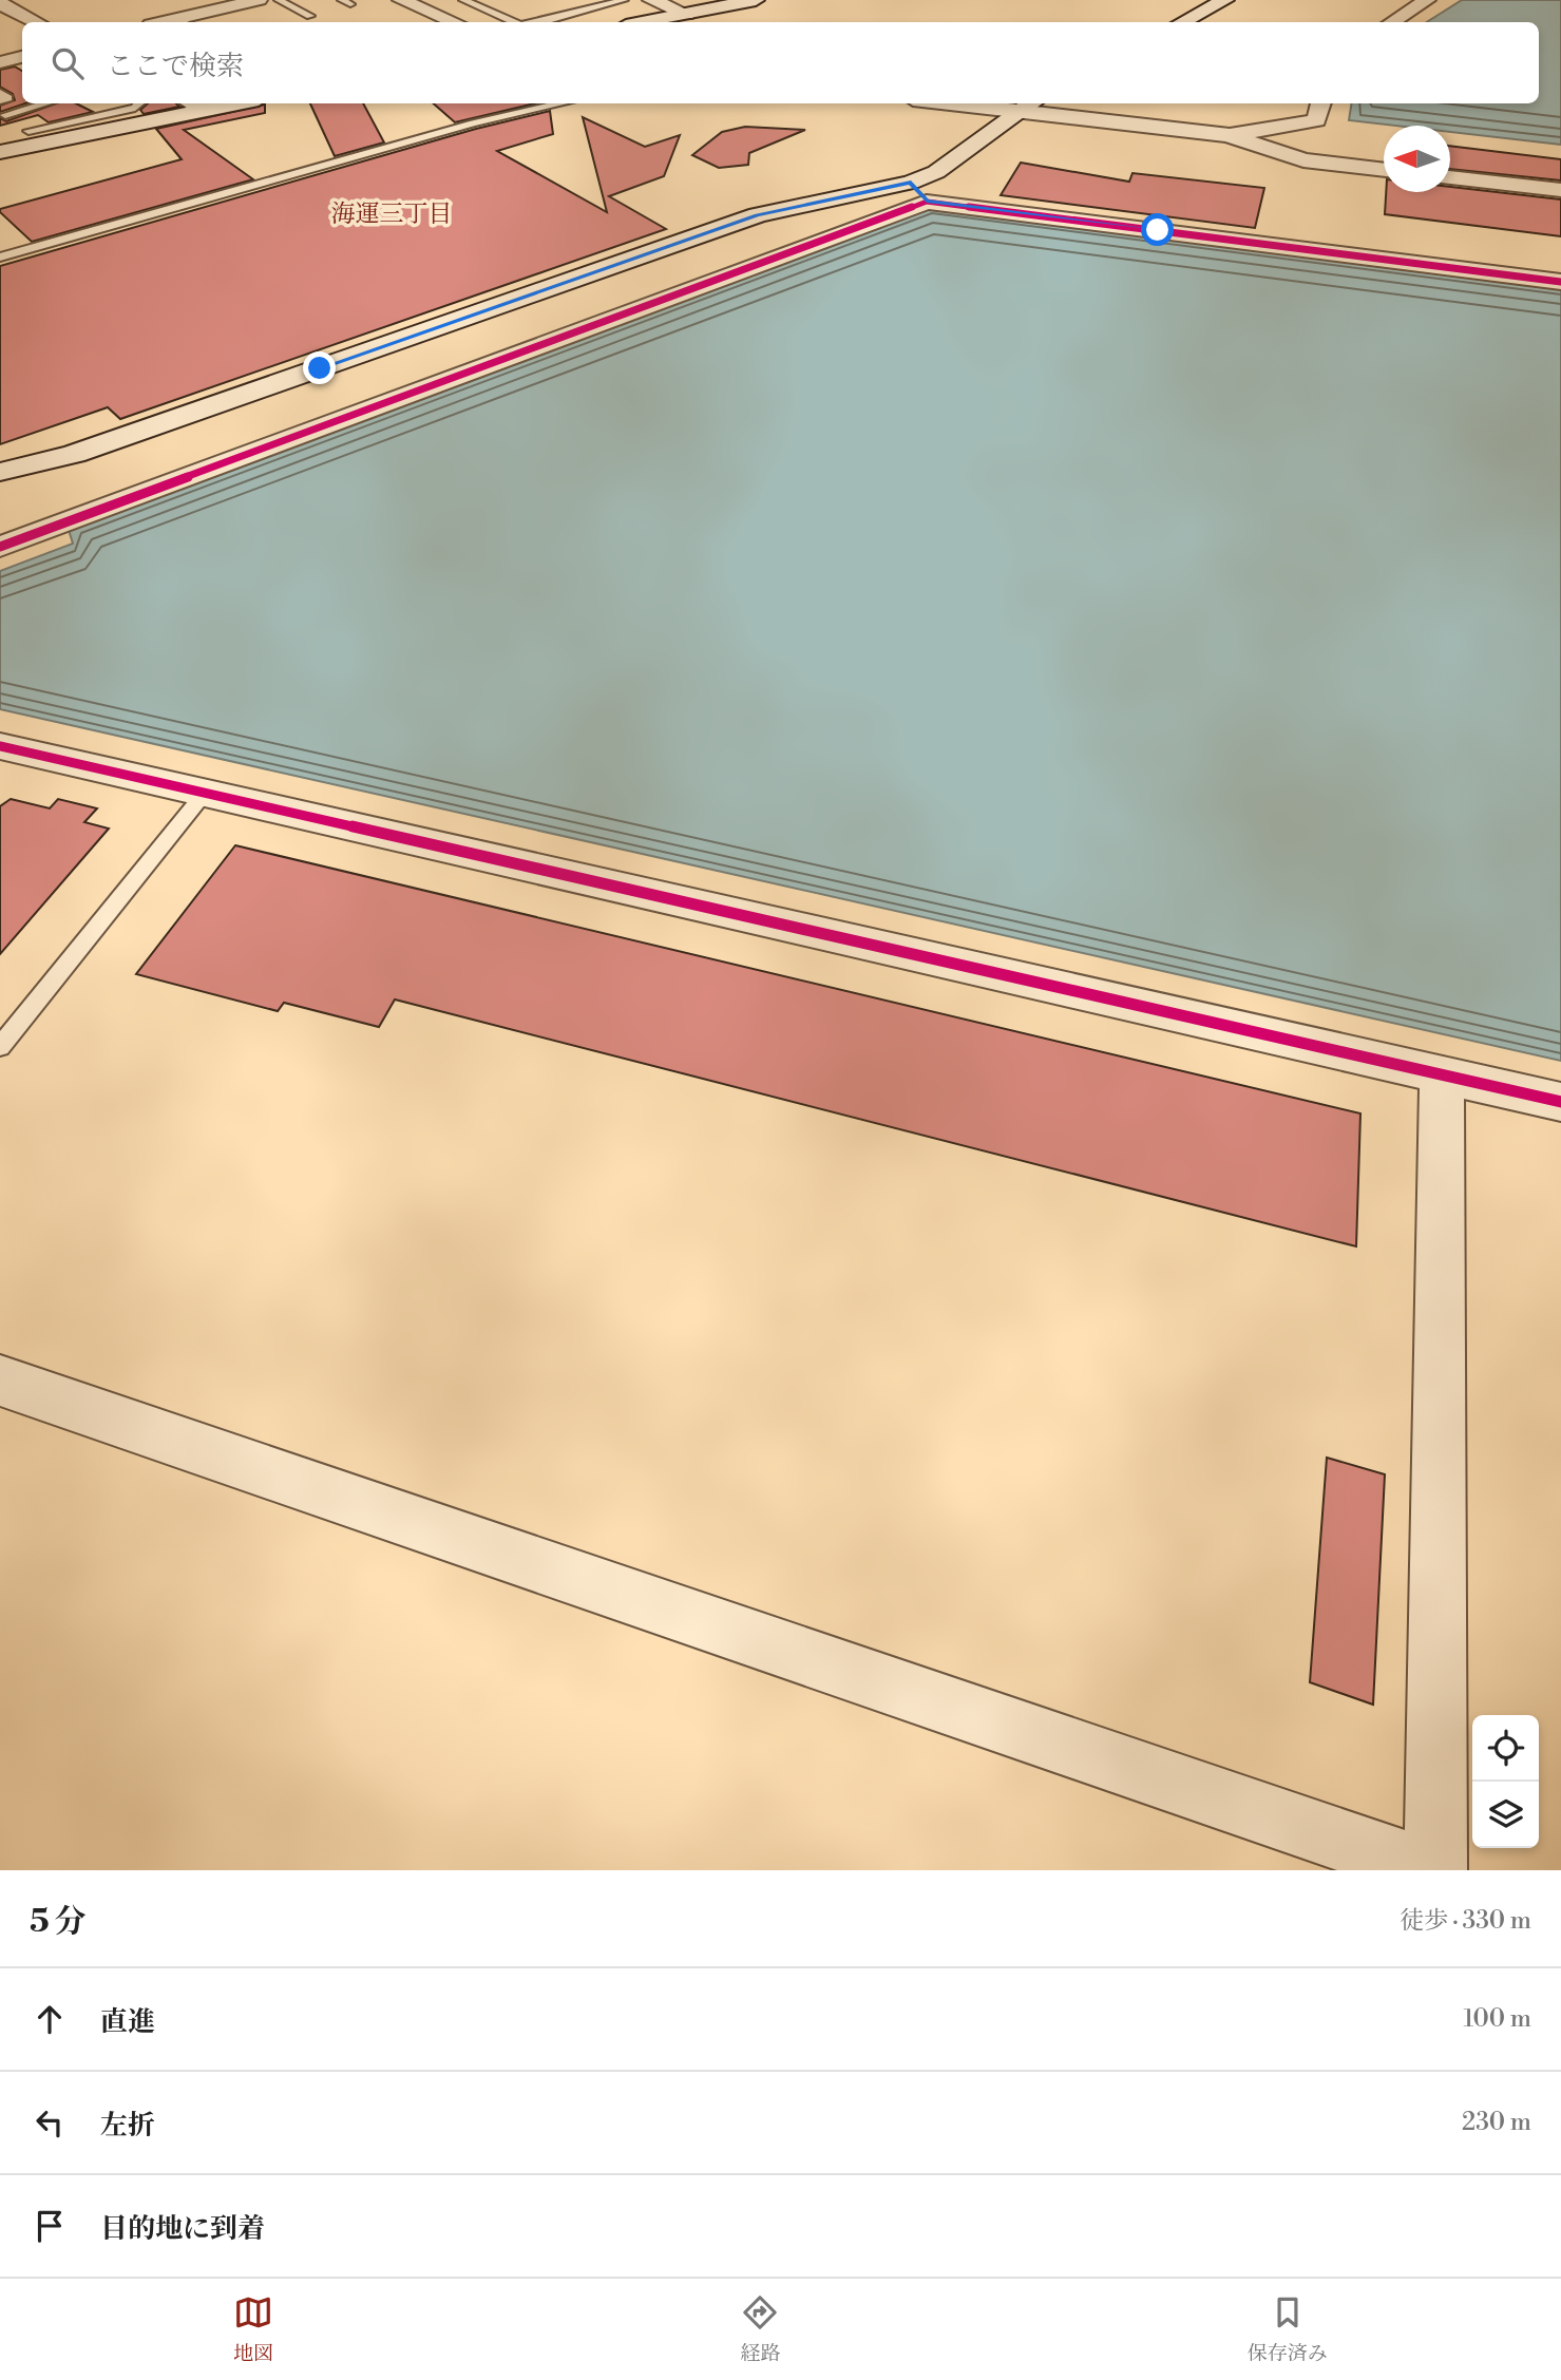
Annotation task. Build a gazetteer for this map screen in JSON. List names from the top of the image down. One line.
{"districts":["海運三丁目"],"north":"left","page":{"search":"ここで検索","heading":["5 分","徒歩 · 330 m"],"list":[["直進","100 m"],["左折","230 m"],"目的地に到着"],"nav":["地図","経路","保存済み"]}}
